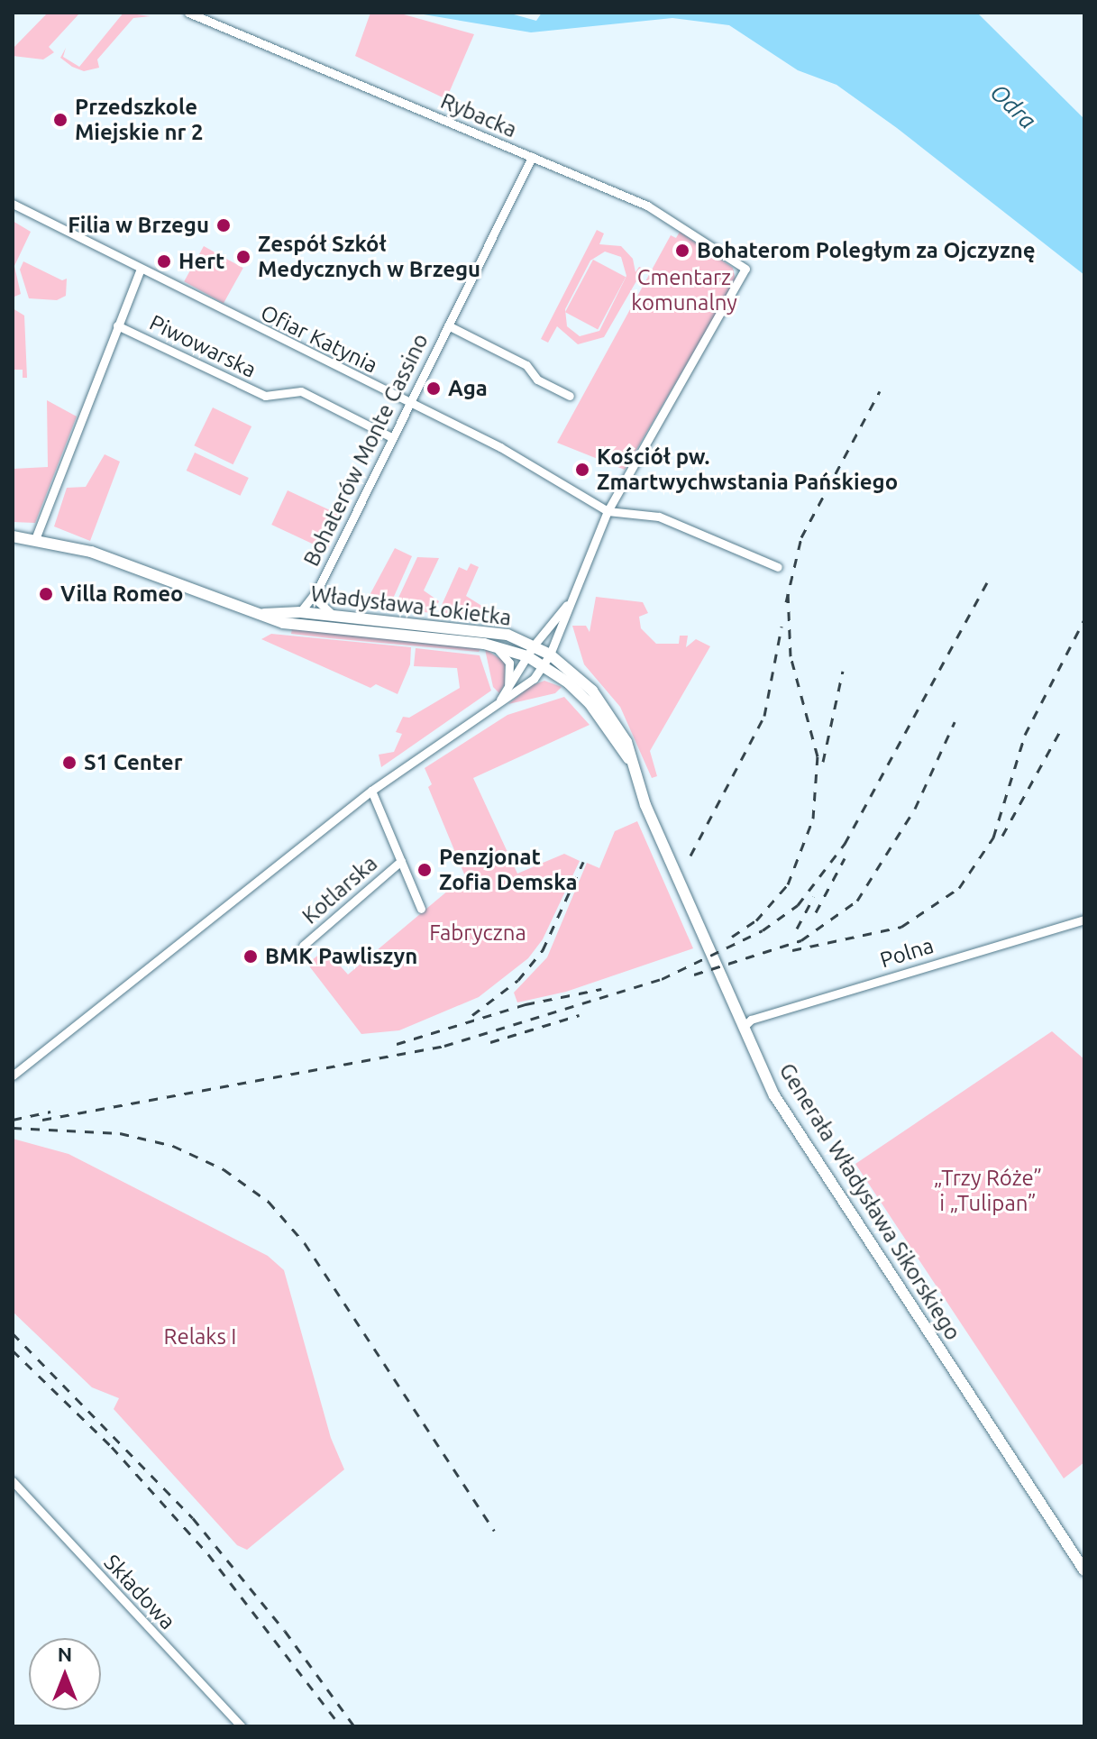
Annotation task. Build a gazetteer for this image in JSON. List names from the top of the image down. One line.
{"streets":{"main road":["Władysława Łokietka","Generała Władysława Sikorskiego"],"street":["Rybacka","Ofiar Katynia","Piwowarska","Bohaterów Monte Cassino","Kotlarska","Polna","Składowa"]},"crossings":[["Rybacka","Ofiar Katynia"],["Rybacka","Bohaterów Monte Cassino"],["Ofiar Katynia","Piwowarska"],["Ofiar Katynia","Bohaterów Monte Cassino"],["Piwowarska","Bohaterów Monte Cassino"],["Piwowarska","Władysława Łokietka"],["Bohaterów Monte Cassino","Władysława Łokietka"],["Władysława Łokietka","Generała Władysława Sikorskiego"],["Polna","Generała Władysława Sikorskiego"]],"water":["Odra"],"parks":["Cmentarz komunalny","Fabryczna","„Trzy Róże” i „Tulipan”","Relaks I"],"places":["Przedszkole Miejskie nr 2","Filia w Brzegu","Bohaterom Poległym za Ojczyznę","Zespół Szkół Medycznych w Brzegu","Hert","Aga","Kościół pw. Zmartwychwstania Pańskiego","Villa Romeo","S1 Center","Penzjonat Zofia Demska","BMK Pawliszyn"],"north":"top"}
